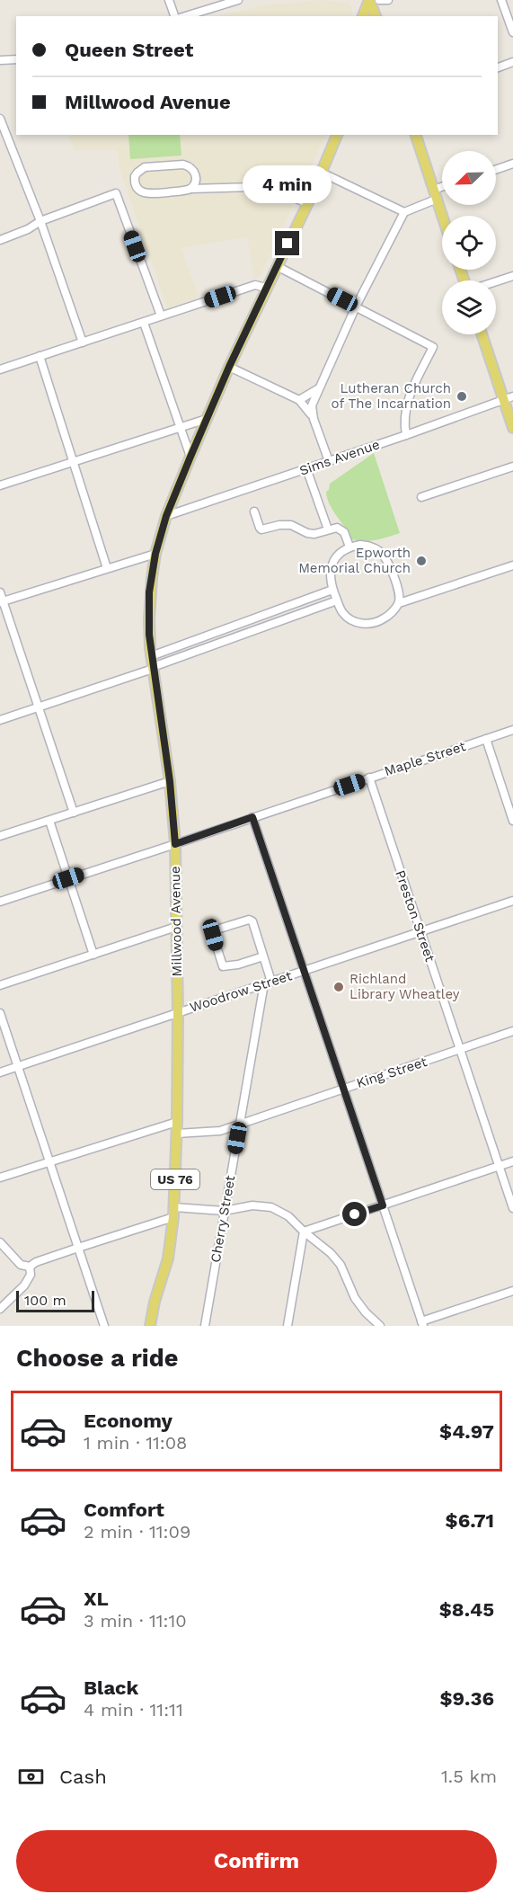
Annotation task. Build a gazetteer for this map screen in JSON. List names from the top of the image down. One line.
{"streets":{"main road":["Millwood Avenue","US 76"],"street":["Sims Avenue","Maple Street","Preston Street","Woodrow Street","King Street","Cherry Street"]},"crossings":[["Sims Avenue","Millwood Avenue"],["Maple Street","Preston Street"],["Maple Street","Millwood Avenue"],["Preston Street","Woodrow Street"],["Preston Street","King Street"],["Millwood Avenue","Woodrow Street"],["Millwood Avenue","King Street"],["Woodrow Street","Cherry Street"],["King Street","Cherry Street"]],"places":["Lutheran Church of The Incarnation","Epworth Memorial Church","Richland Library Wheatley"],"scale_bar":"100 m","north":"bottom left","page":{"banner":["Queen Street","Millwood Avenue"],"bubble":"4 min","scale":"100 m","heading":"Choose a ride","list":[{"name":"Economy","note":"1 min · 11:08","value":"$4.97"},{"name":"Comfort","note":"2 min · 11:09","value":"$6.71"},{"name":"XL","note":"3 min · 11:10","value":"$8.45"},{"name":"Black","note":"4 min · 11:11","value":"$9.36"}],"pay":["Cash","1.5 km"],"buttons":"Confirm"}}
